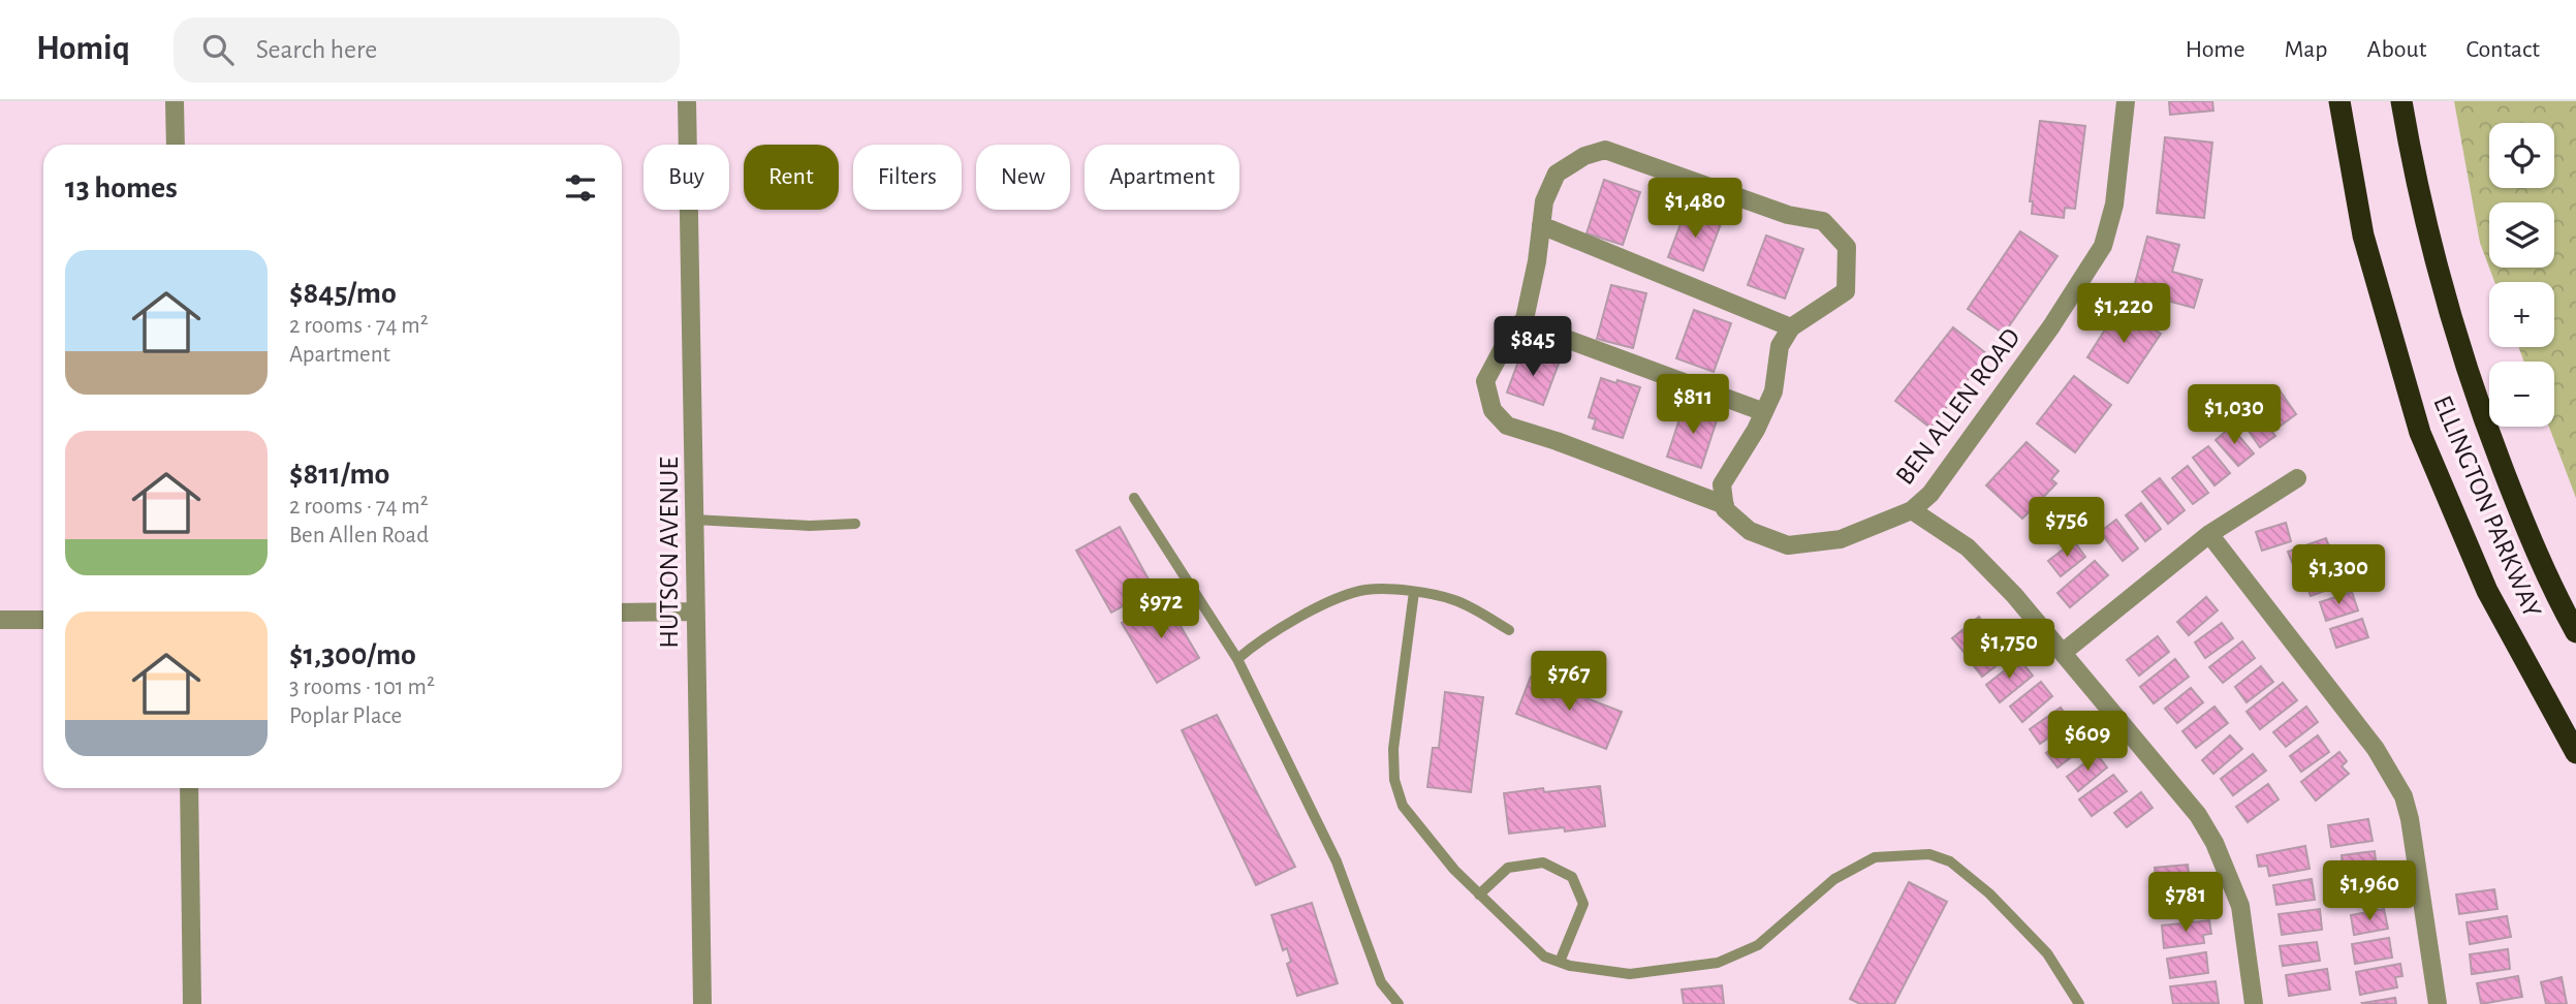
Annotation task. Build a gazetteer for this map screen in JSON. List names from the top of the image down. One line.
{"streets":{"highway":["ELLINGTON PARKWAY"],"street":["BEN ALLEN ROAD","HUTSON AVENUE"]},"page":{"header":"Homiq","search":"Search here","nav":["Home","Map","About","Contact"],"map_buttons":["+","−"],"chip":["Buy","Rent","Filters","New","Apartment"],"heading":"13 homes","price":["$1,480","$1,220","$845","$811","$1,030","$756","$1,300","$972","$1,750","$767","$609","$1,960","$781"],"list":[{"name":"$845/mo","note":"2 rooms · 74 m² · Apartment"},{"name":"$811/mo","note":"2 rooms · 74 m² · Ben Allen Road"},{"name":"$1,300/mo","note":"3 rooms · 101 m² · Poplar Place"}]}}
